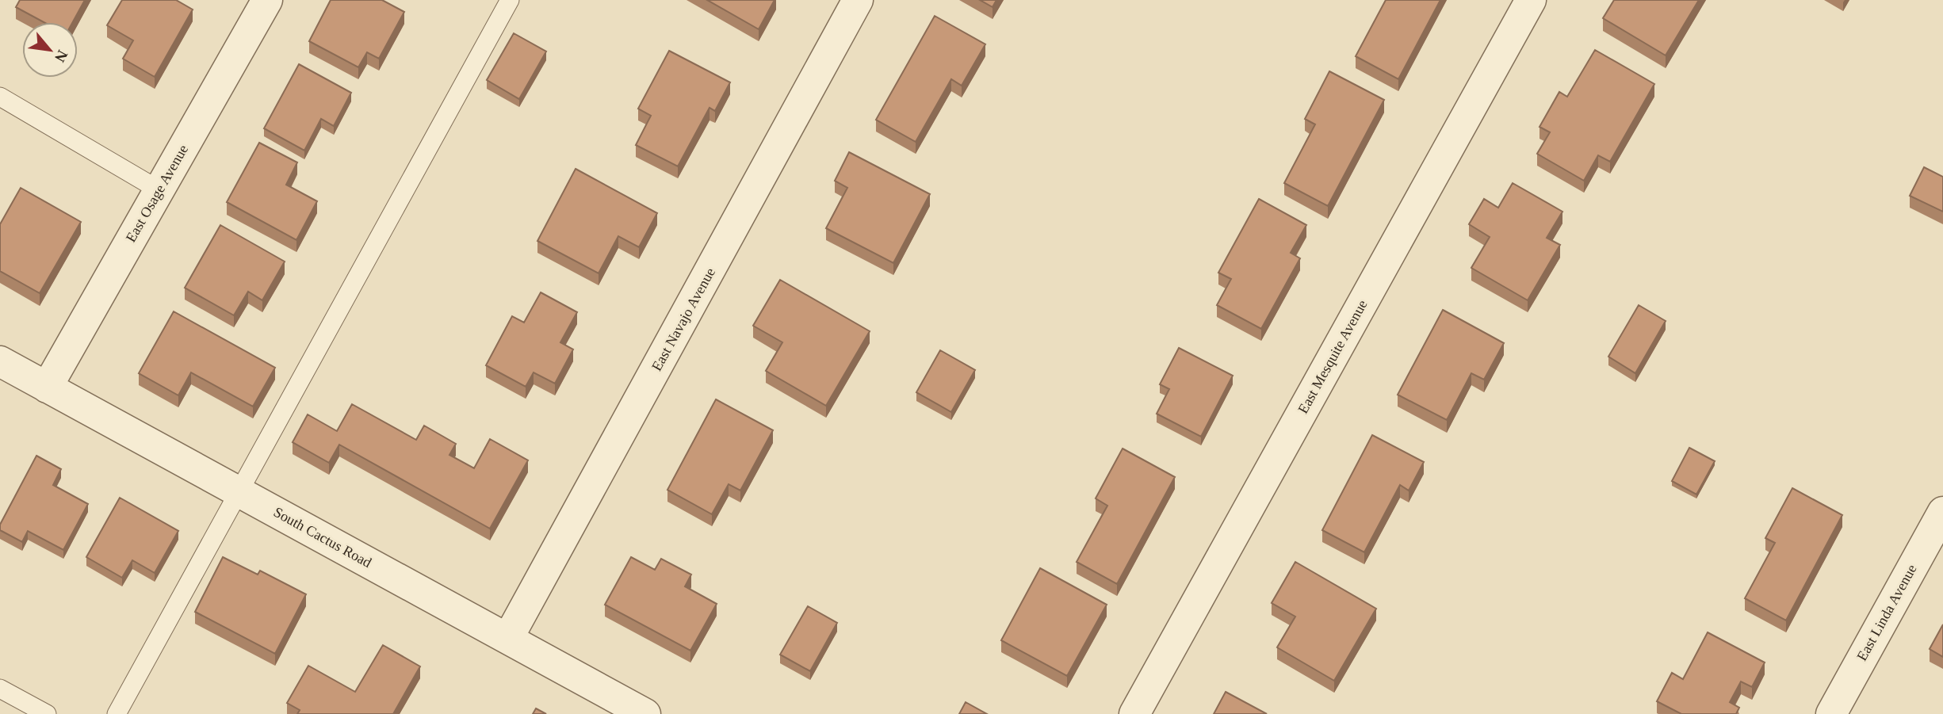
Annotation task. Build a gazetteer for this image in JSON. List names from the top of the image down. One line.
{"streets":{"street":["East Osage Avenue","East Navajo Avenue","East Mesquite Avenue","South Cactus Road","East Linda Avenue"]},"crossings":[["East Osage Avenue","South Cactus Road"],["East Navajo Avenue","South Cactus Road"]],"north":"bottom right"}
